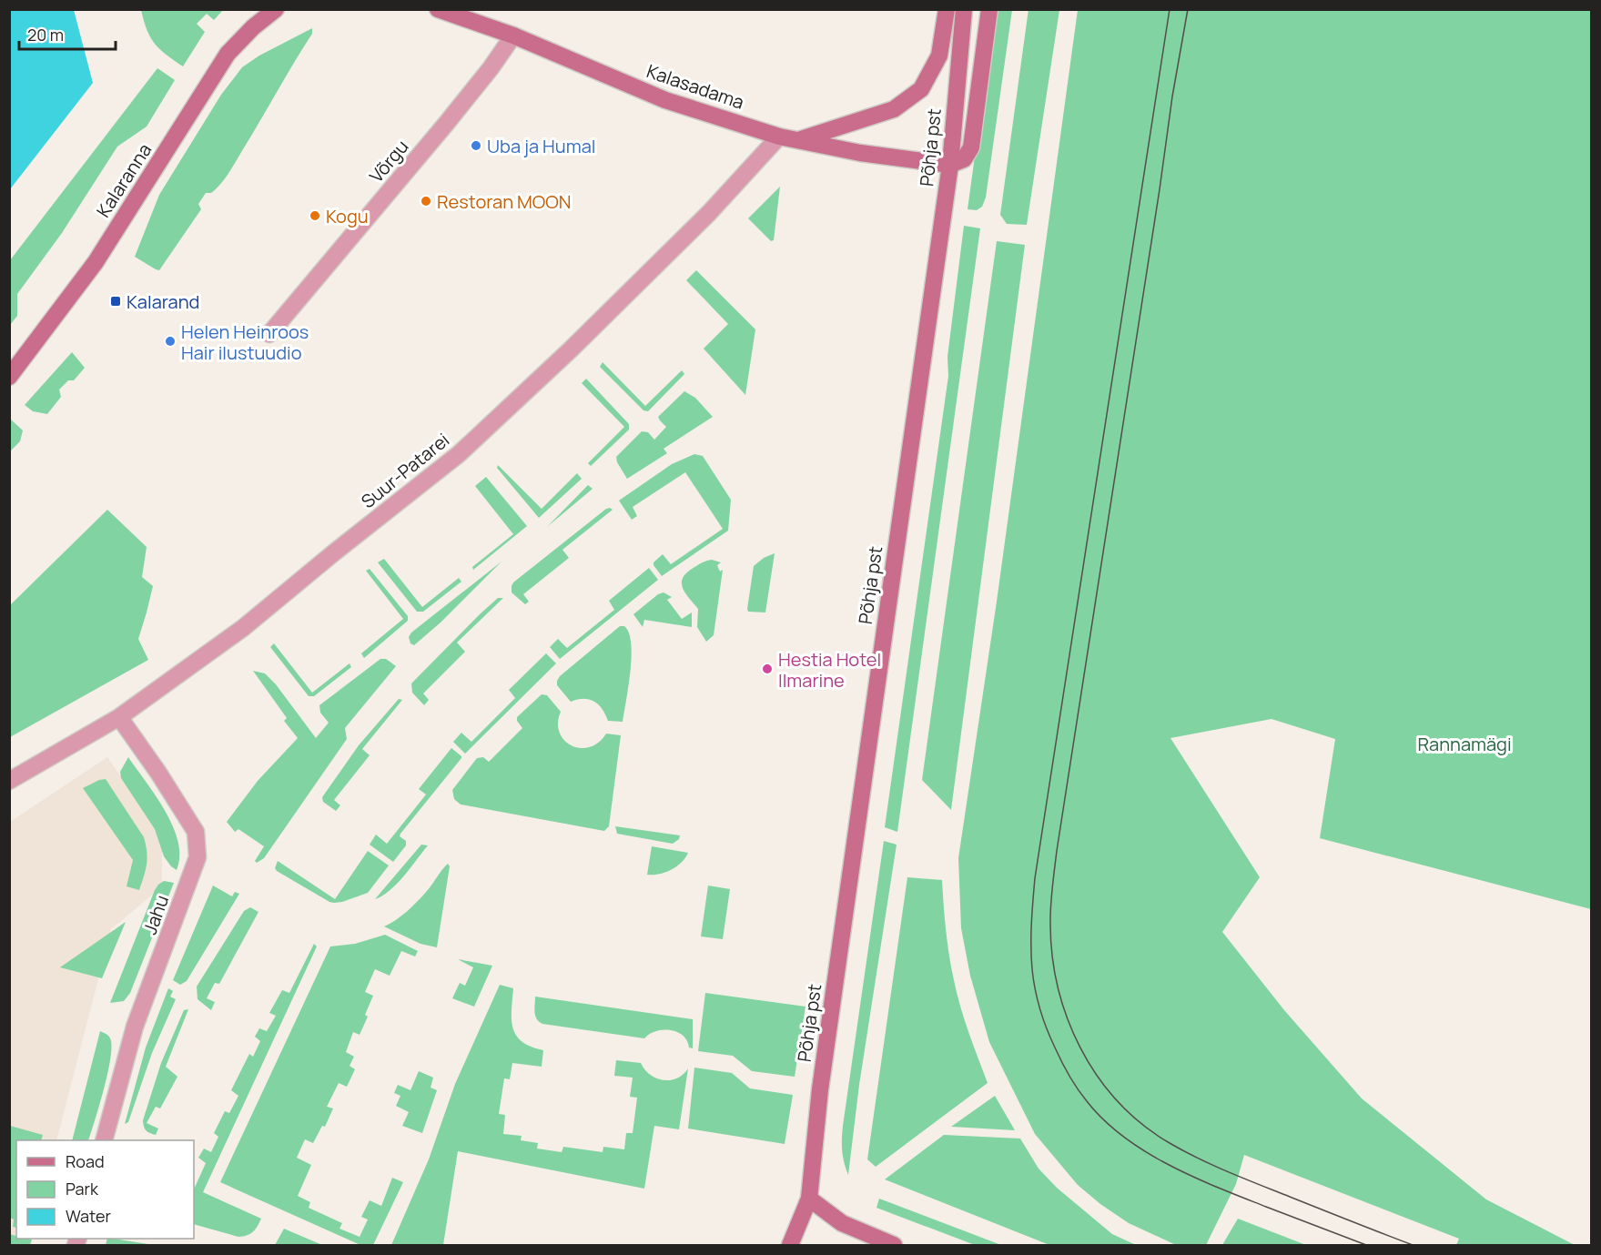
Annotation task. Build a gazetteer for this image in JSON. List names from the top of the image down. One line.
{"streets":{"main road":["Kalasadama","Põhja pst","Kalaranna"],"street":["Võrgu","Suur-Patarei","Jahu"]},"crossings":[["Kalasadama","Põhja pst"],["Kalasadama","Võrgu"],["Kalasadama","Suur-Patarei"],["Suur-Patarei","Jahu"]],"parks":["Rannamägi"],"places":{"other":["Uba ja Humal","Restoran MOON","Kogu","Helen Heinroos Hair ilustuudio","Hestia Hotel Ilmarine"],"transit":["Kalarand"]},"legend":["Road","Park","Water"],"scale_bar":"20 m"}
